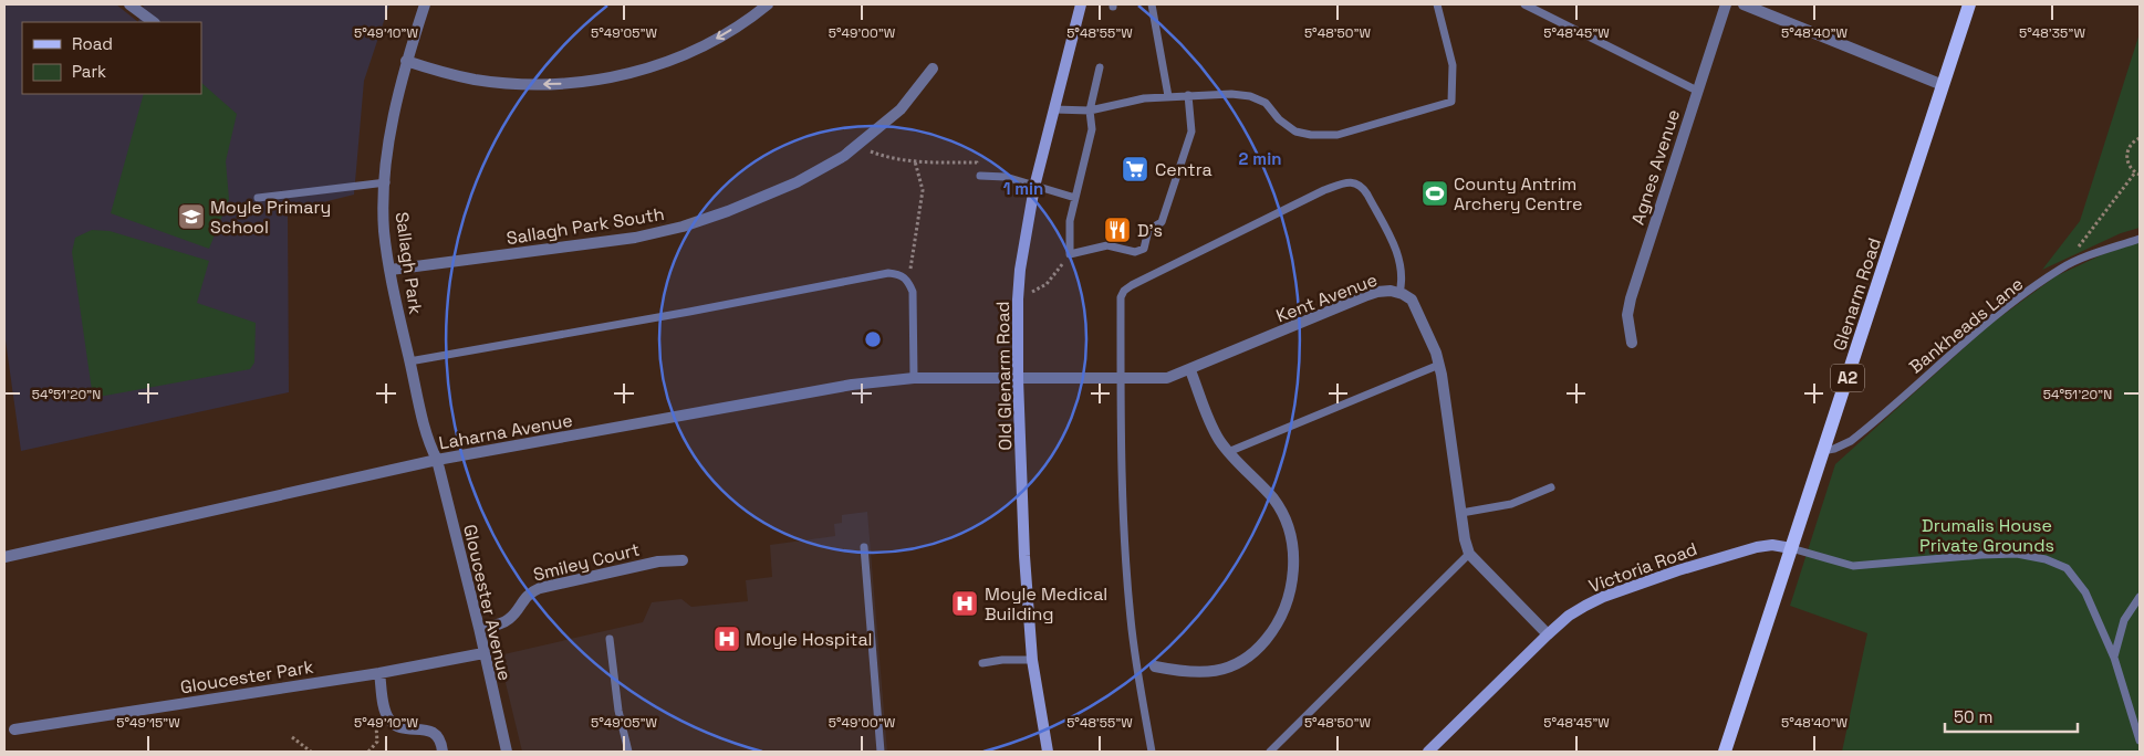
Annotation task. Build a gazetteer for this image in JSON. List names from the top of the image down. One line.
{"streets":{"main road":["Glenarm Road","A2"],"street":["Agnes Avenue","Sallagh Park South","Sallagh Park","Kent Avenue","Old Glenarm Road","Laharna Avenue","Smiley Court","Victoria Road","Gloucester Avenue","Gloucester Park"],"lane":["Bankheads Lane"]},"crossings":[["Sallagh Park South","Sallagh Park"],["Sallagh Park","Laharna Avenue"],["Sallagh Park","Gloucester Avenue"],["Glenarm Road","Bankheads Lane"],["Glenarm Road","Victoria Road"],["Kent Avenue","Old Glenarm Road"],["Kent Avenue","Laharna Avenue"],["Old Glenarm Road","Laharna Avenue"],["Laharna Avenue","Gloucester Avenue"],["Smiley Court","Gloucester Avenue"],["Gloucester Avenue","Gloucester Park"]],"parks":["Drumalis House Private Grounds"],"places":{"supermarket":["Centra"],"sports":["County Antrim Archery Centre"],"school or university":["Moyle Primary School"],"restaurant":["D's"],"hospital":["Moyle Medical Building","Moyle Hospital"]},"legend":["Road","Park"],"scale_bar":"50 m","coordinates":["5°49'10\"W","5°49'05\"W","5°49'00\"W","5°48'55\"W","5°48'50\"W","5°48'45\"W","5°48'40\"W","5°48'35\"W","54°51'20\"N","5°49'15\"W"],"rings":["2 min","1 min"]}
